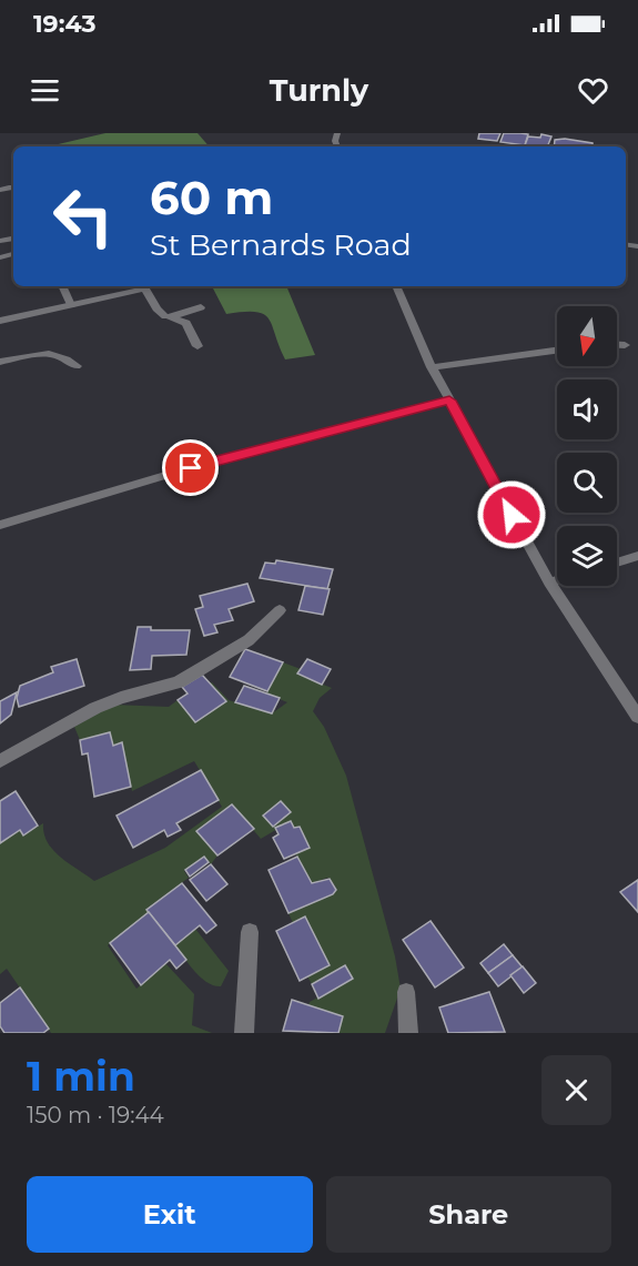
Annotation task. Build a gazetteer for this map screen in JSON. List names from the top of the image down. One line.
{"north":"bottom","page":{"status":"19:43","header":"Turnly","turn":["60 m","St Bernards Road"],"heading":["1 min","150 m · 19:44"],"buttons":["Exit","Share"]}}
